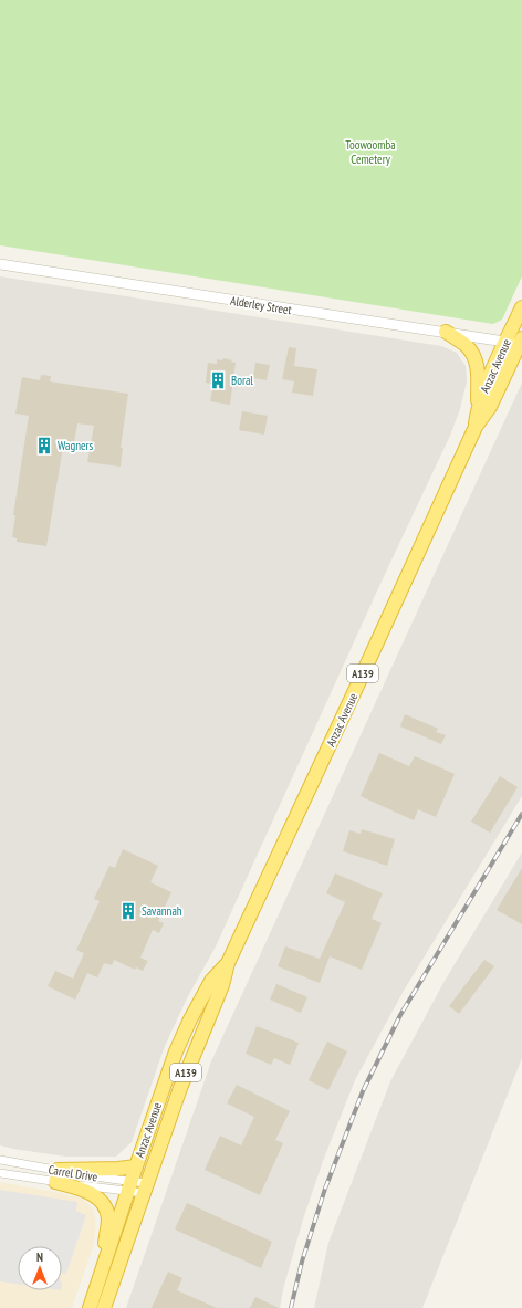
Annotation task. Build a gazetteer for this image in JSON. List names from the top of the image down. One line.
{"streets":{"highway":["Anzac Avenue","A139"],"street":["Alderley Street","Carrel Drive"]},"crossings":[["Alderley Street","Anzac Avenue"],["Anzac Avenue","Carrel Drive"]],"parks":["Toowoomba Cemetery"],"places":{"building":["Boral","Wagners","Savannah"]},"north":"top"}
